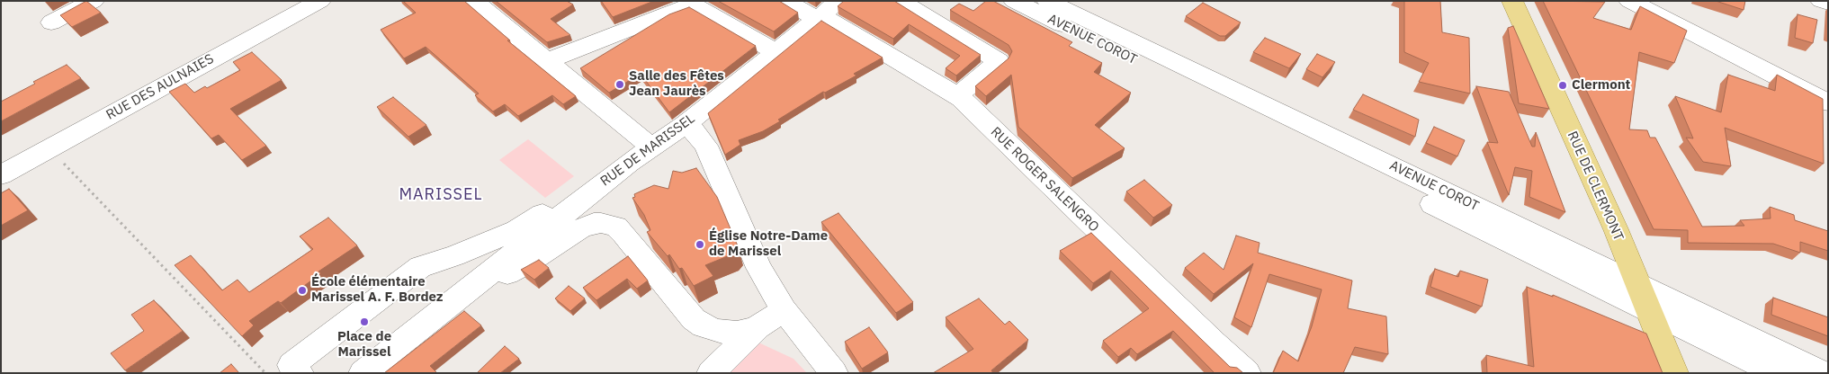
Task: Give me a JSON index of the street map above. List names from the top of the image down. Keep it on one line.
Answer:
{"streets":{"main road":["RUE DE CLERMONT"],"street":["AVENUE COROT","RUE DES AULNAIES","RUE DE MARISSEL","RUE ROGER SALENGRO"]},"crossings":[["AVENUE COROT","RUE DE CLERMONT"],["RUE DE MARISSEL","RUE ROGER SALENGRO"]],"districts":["MARISSEL"],"places":["Salle des Fêtes Jean Jaurès","Clermont","Église Notre-Dame de Marissel","École élémentaire Marissel A. F. Bordez","Place de Marissel"]}
